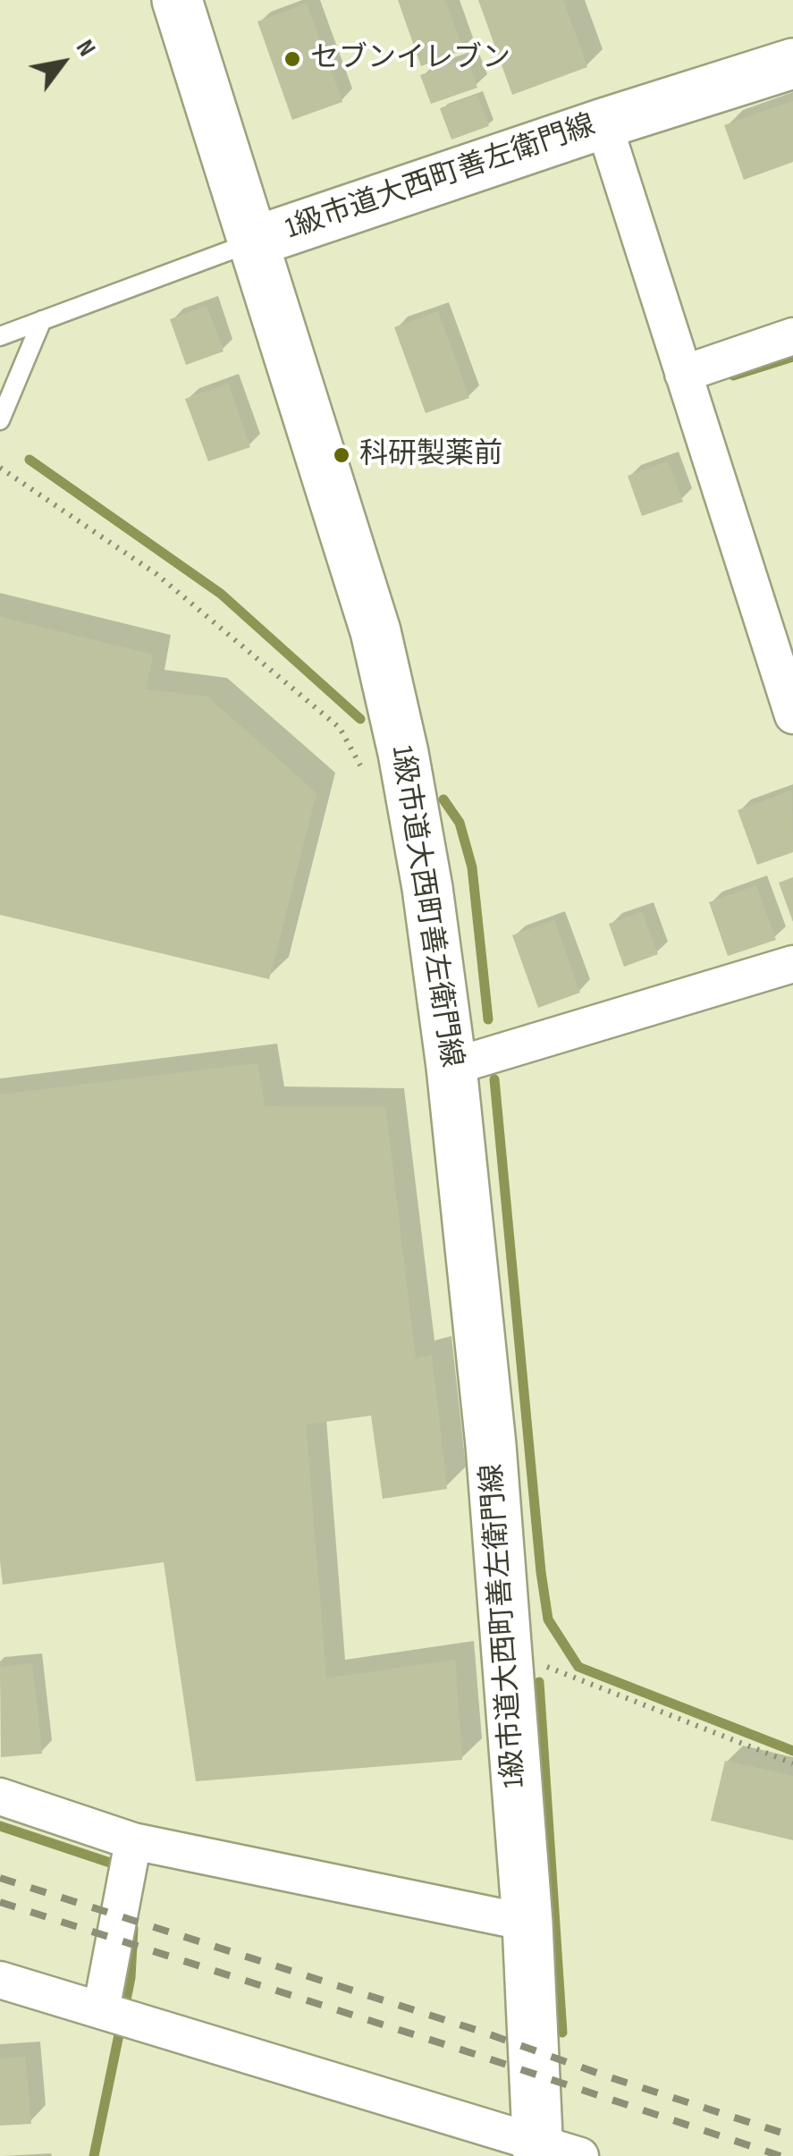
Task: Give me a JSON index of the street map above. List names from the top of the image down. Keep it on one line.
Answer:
{"streets":{"street":["1級市道大西町善左衛門線"]},"places":["セブンイレブン","科研製薬前"],"north":"top right"}
